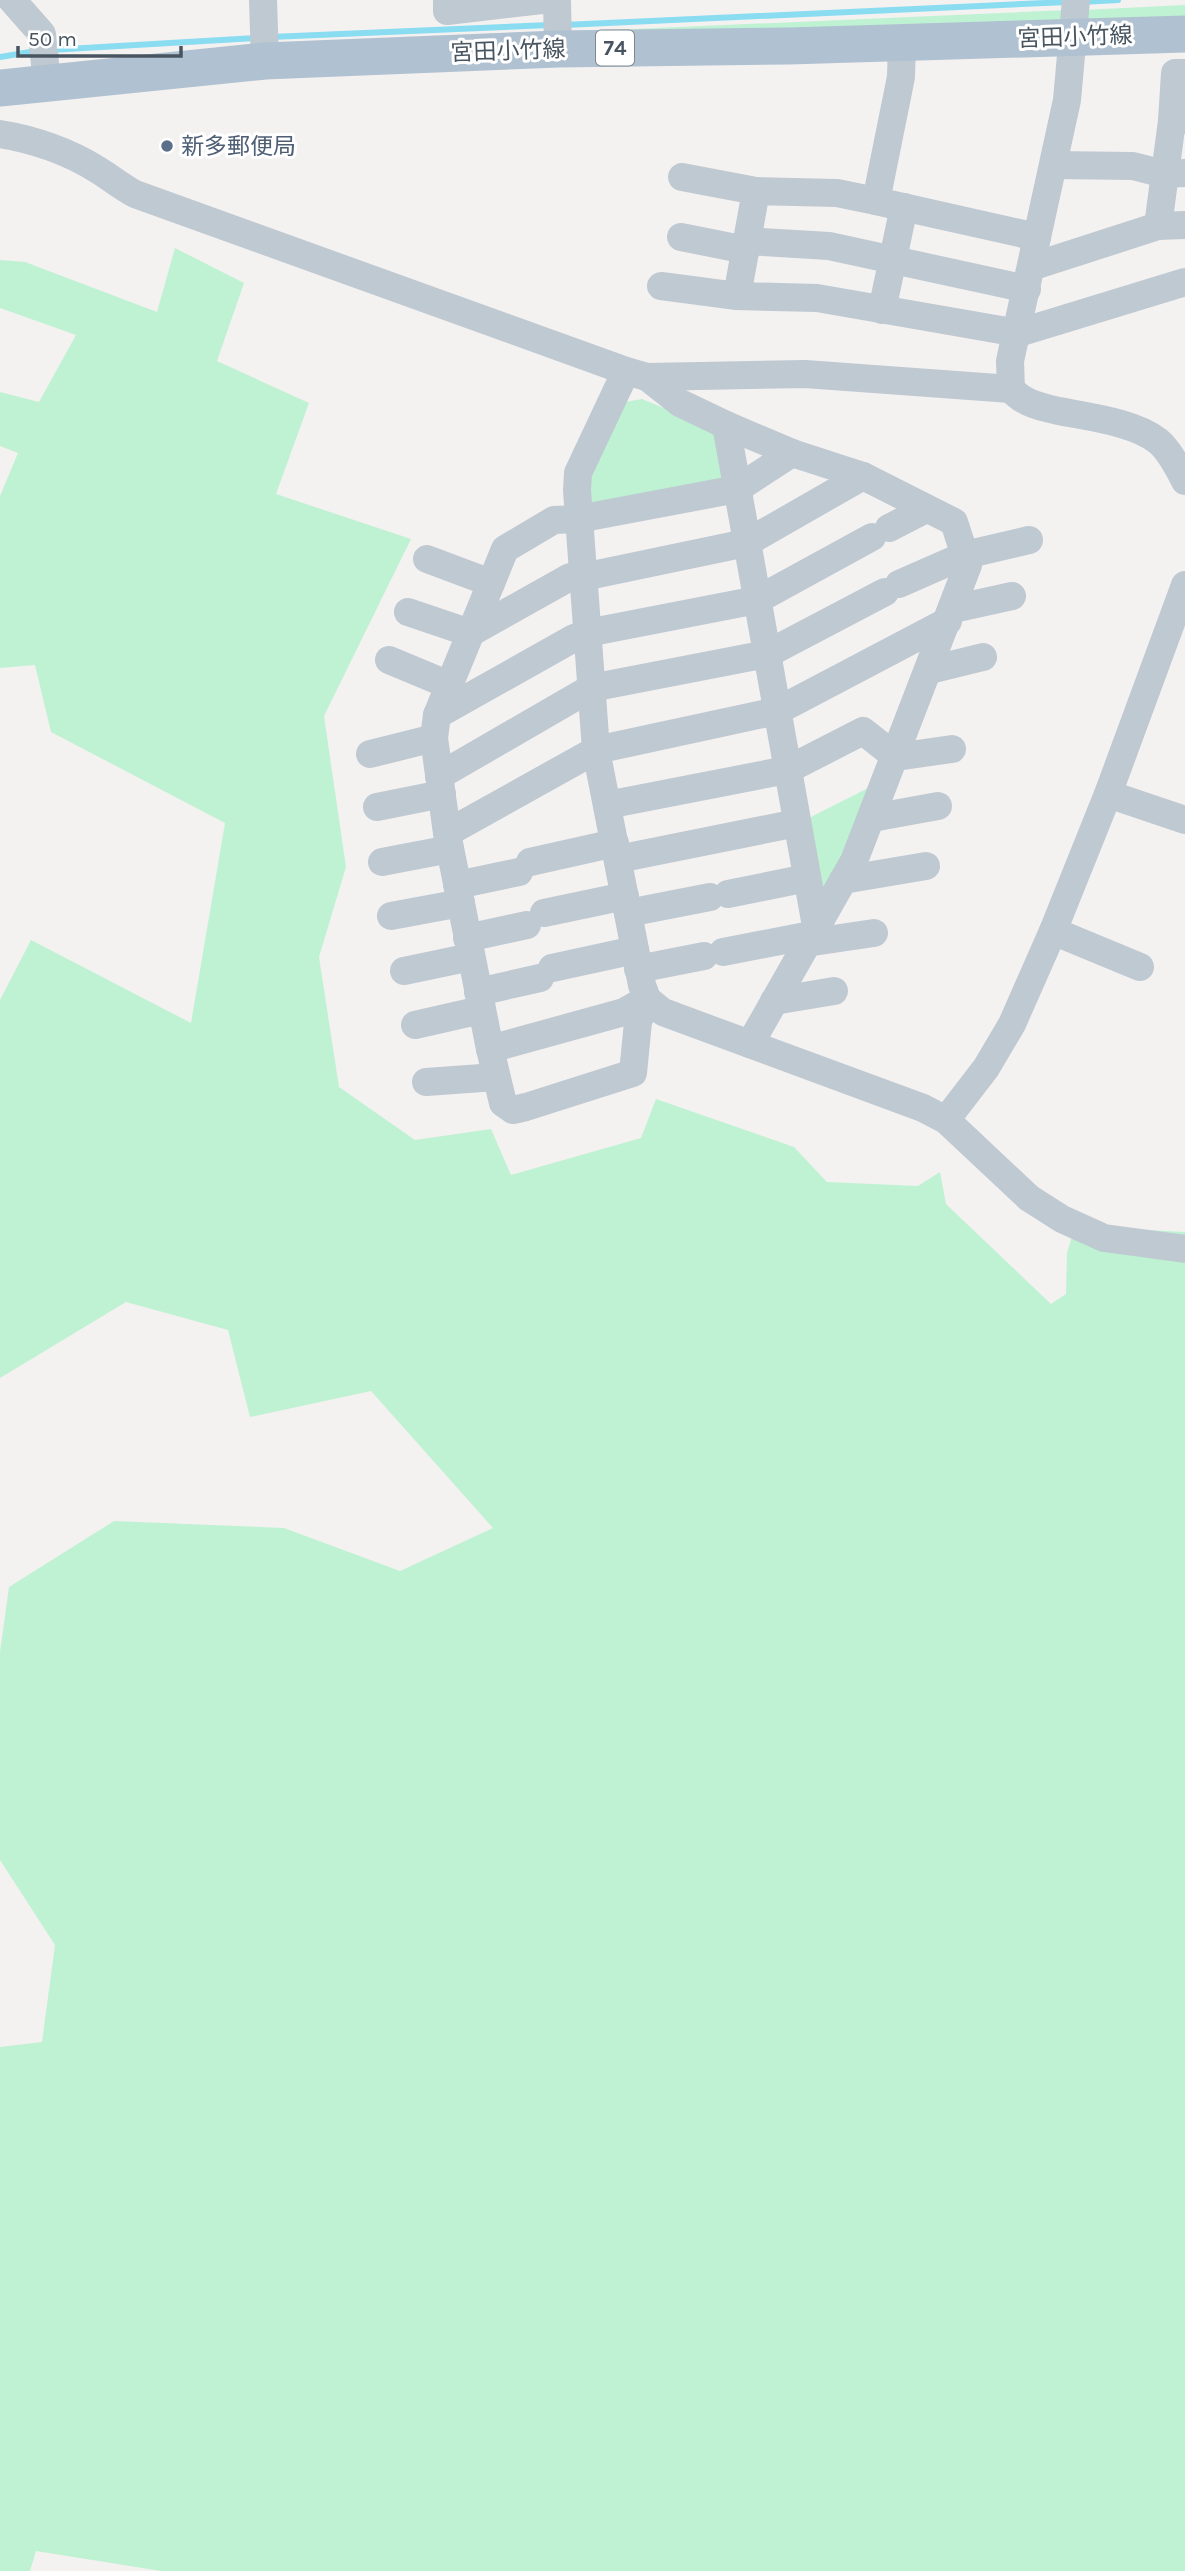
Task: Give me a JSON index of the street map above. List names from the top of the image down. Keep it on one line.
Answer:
{"streets":{"main road":["宮田小竹線","74"]},"places":["新多郵便局"],"scale_bar":"50 m"}
